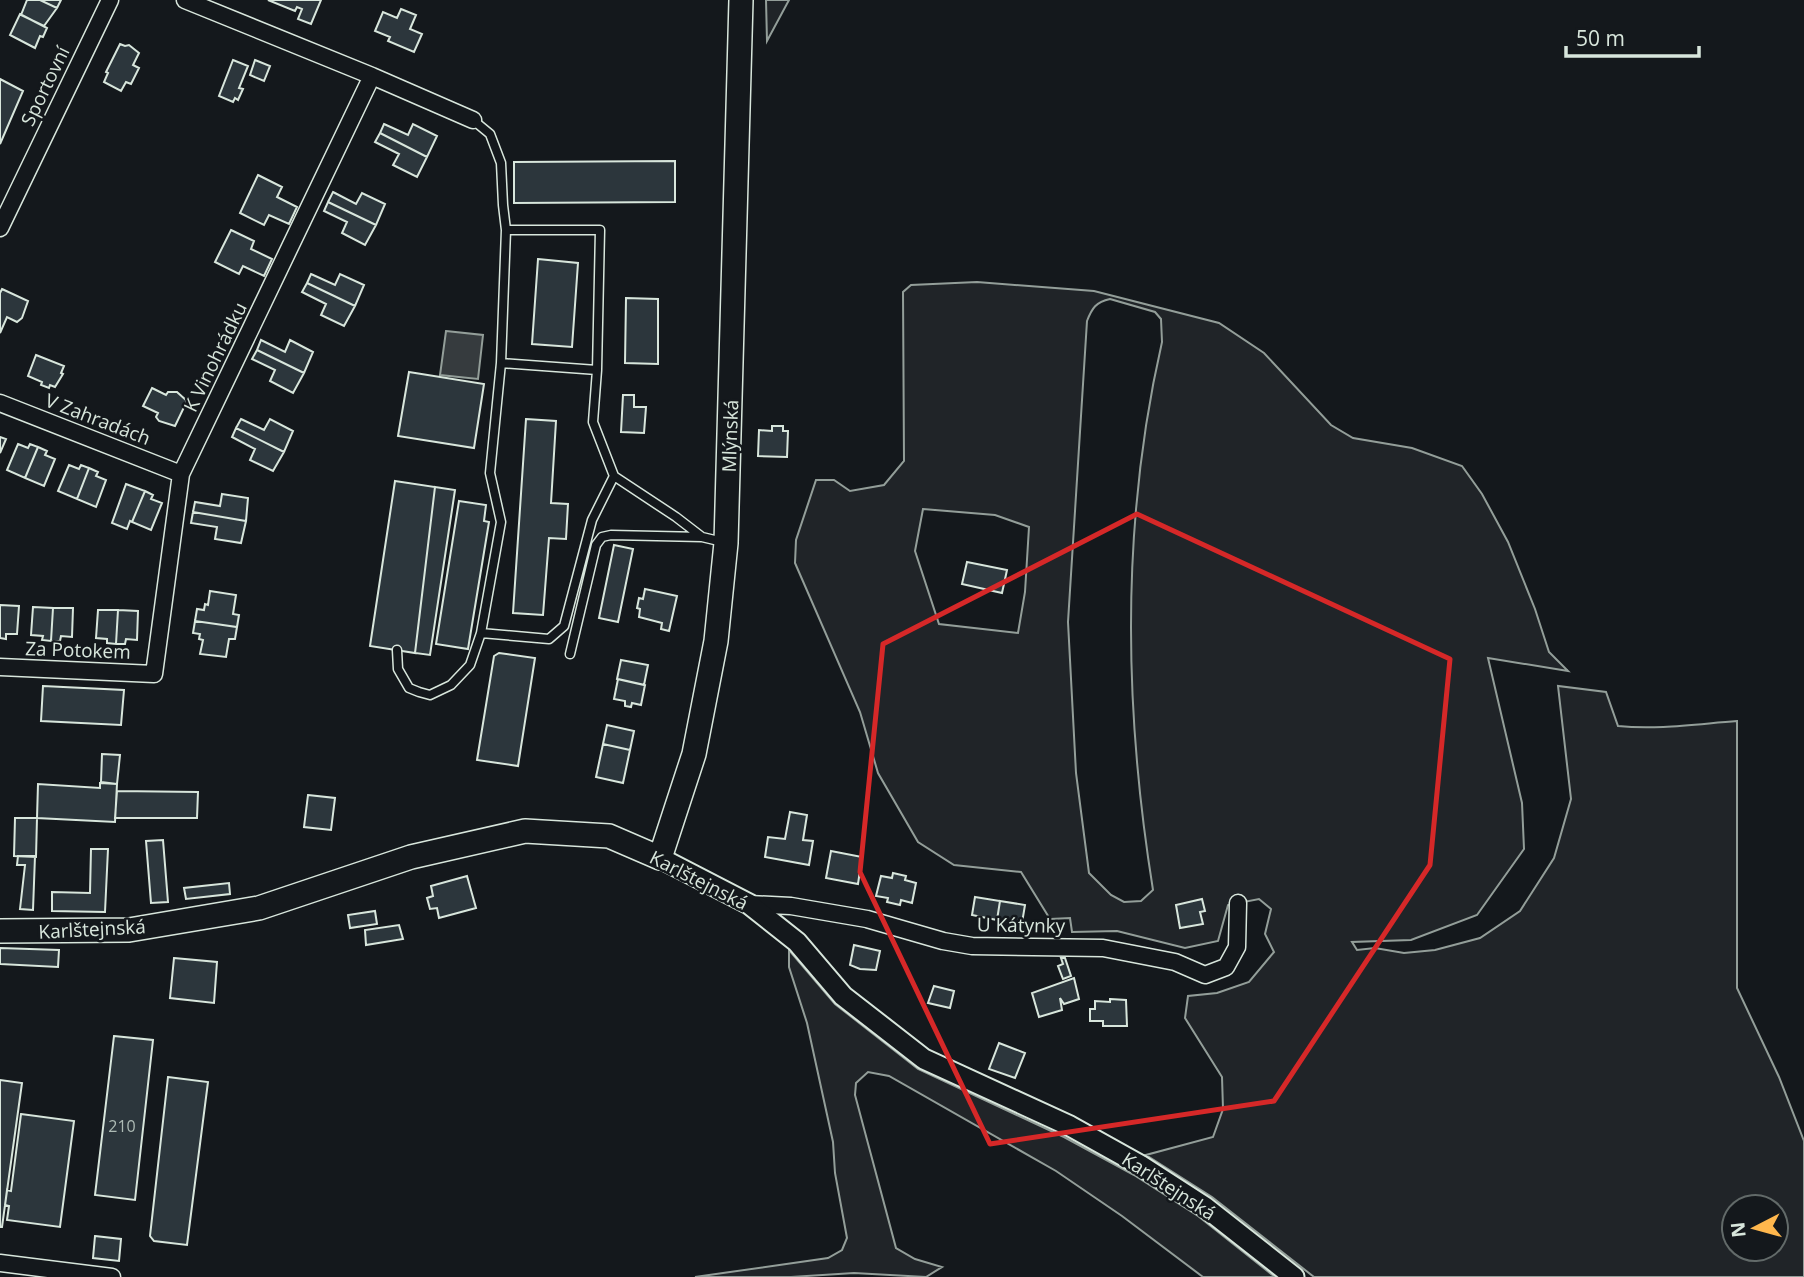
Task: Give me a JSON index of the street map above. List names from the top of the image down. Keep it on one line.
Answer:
{"streets":{"main road":["Mlýnská","Karlštejnská"],"street":["Sportovní","K Vinohrádku","V Zahradách","Za Potokem","U Kátynky"]},"crossings":[["K Vinohrádku","V Zahradách"],["K Vinohrádku","Za Potokem"],["Mlýnská","Karlštejnská"],["Karlštejnská","U Kátynky"]],"house_numbers":["210"],"scale_bar":"50 m","north":"left"}
